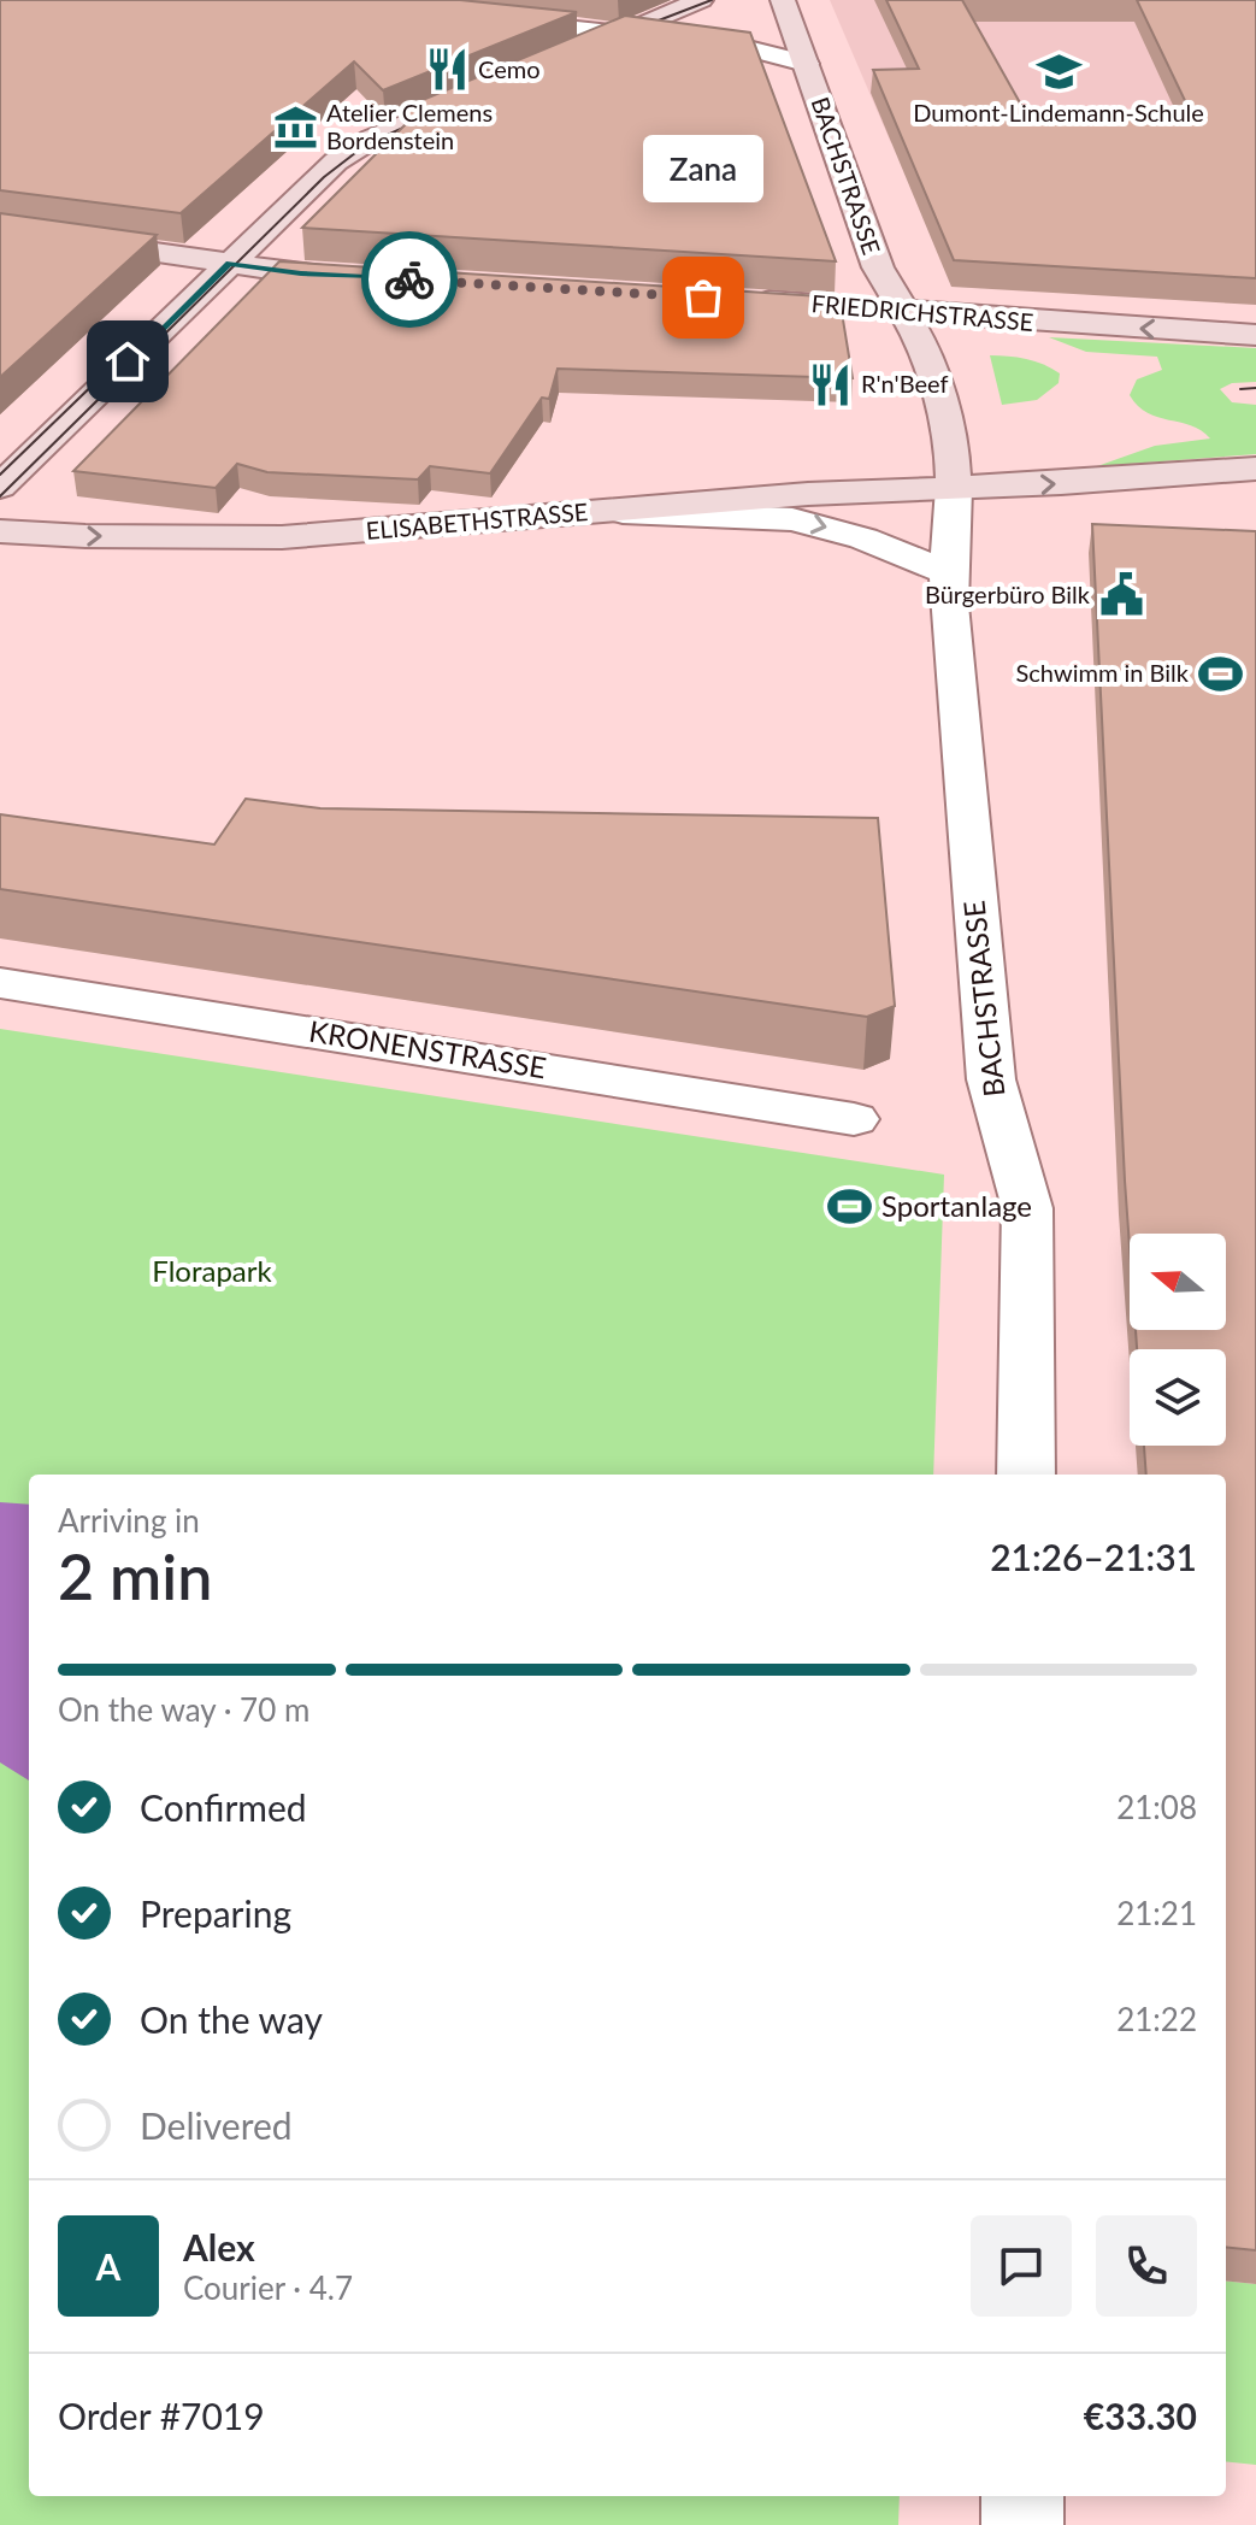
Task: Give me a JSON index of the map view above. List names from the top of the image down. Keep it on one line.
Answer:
{"streets":{"street":["BACHSTRASSE","FRIEDRICHSTRASSE","ELISABETHSTRASSE","KRONENSTRASSE"]},"crossings":[["BACHSTRASSE","FRIEDRICHSTRASSE"],["BACHSTRASSE","ELISABETHSTRASSE"]],"parks":["Florapark"],"places":{"restaurant":["Cemo","R'n'Beef"],"school or university":["Dumont-Lindemann-Schule"],"museum":["Atelier Clemens Bordenstein"],"other":["Zana"],"public building":["Bürgerbüro Bilk"],"sports":["Schwimm in Bilk","Sportanlage"]},"north":"left","page":{"bubble":"Zana","heading":["2 min","Arriving in","21:26–21:31"],"panel":["Alex","Courier · 4.7","Order #7019","€33.30"],"bar":"On the way · 70 m","list":[["Confirmed","21:08"],["Preparing","21:21"],["On the way","21:22"],"Delivered"],"round":"A"}}
